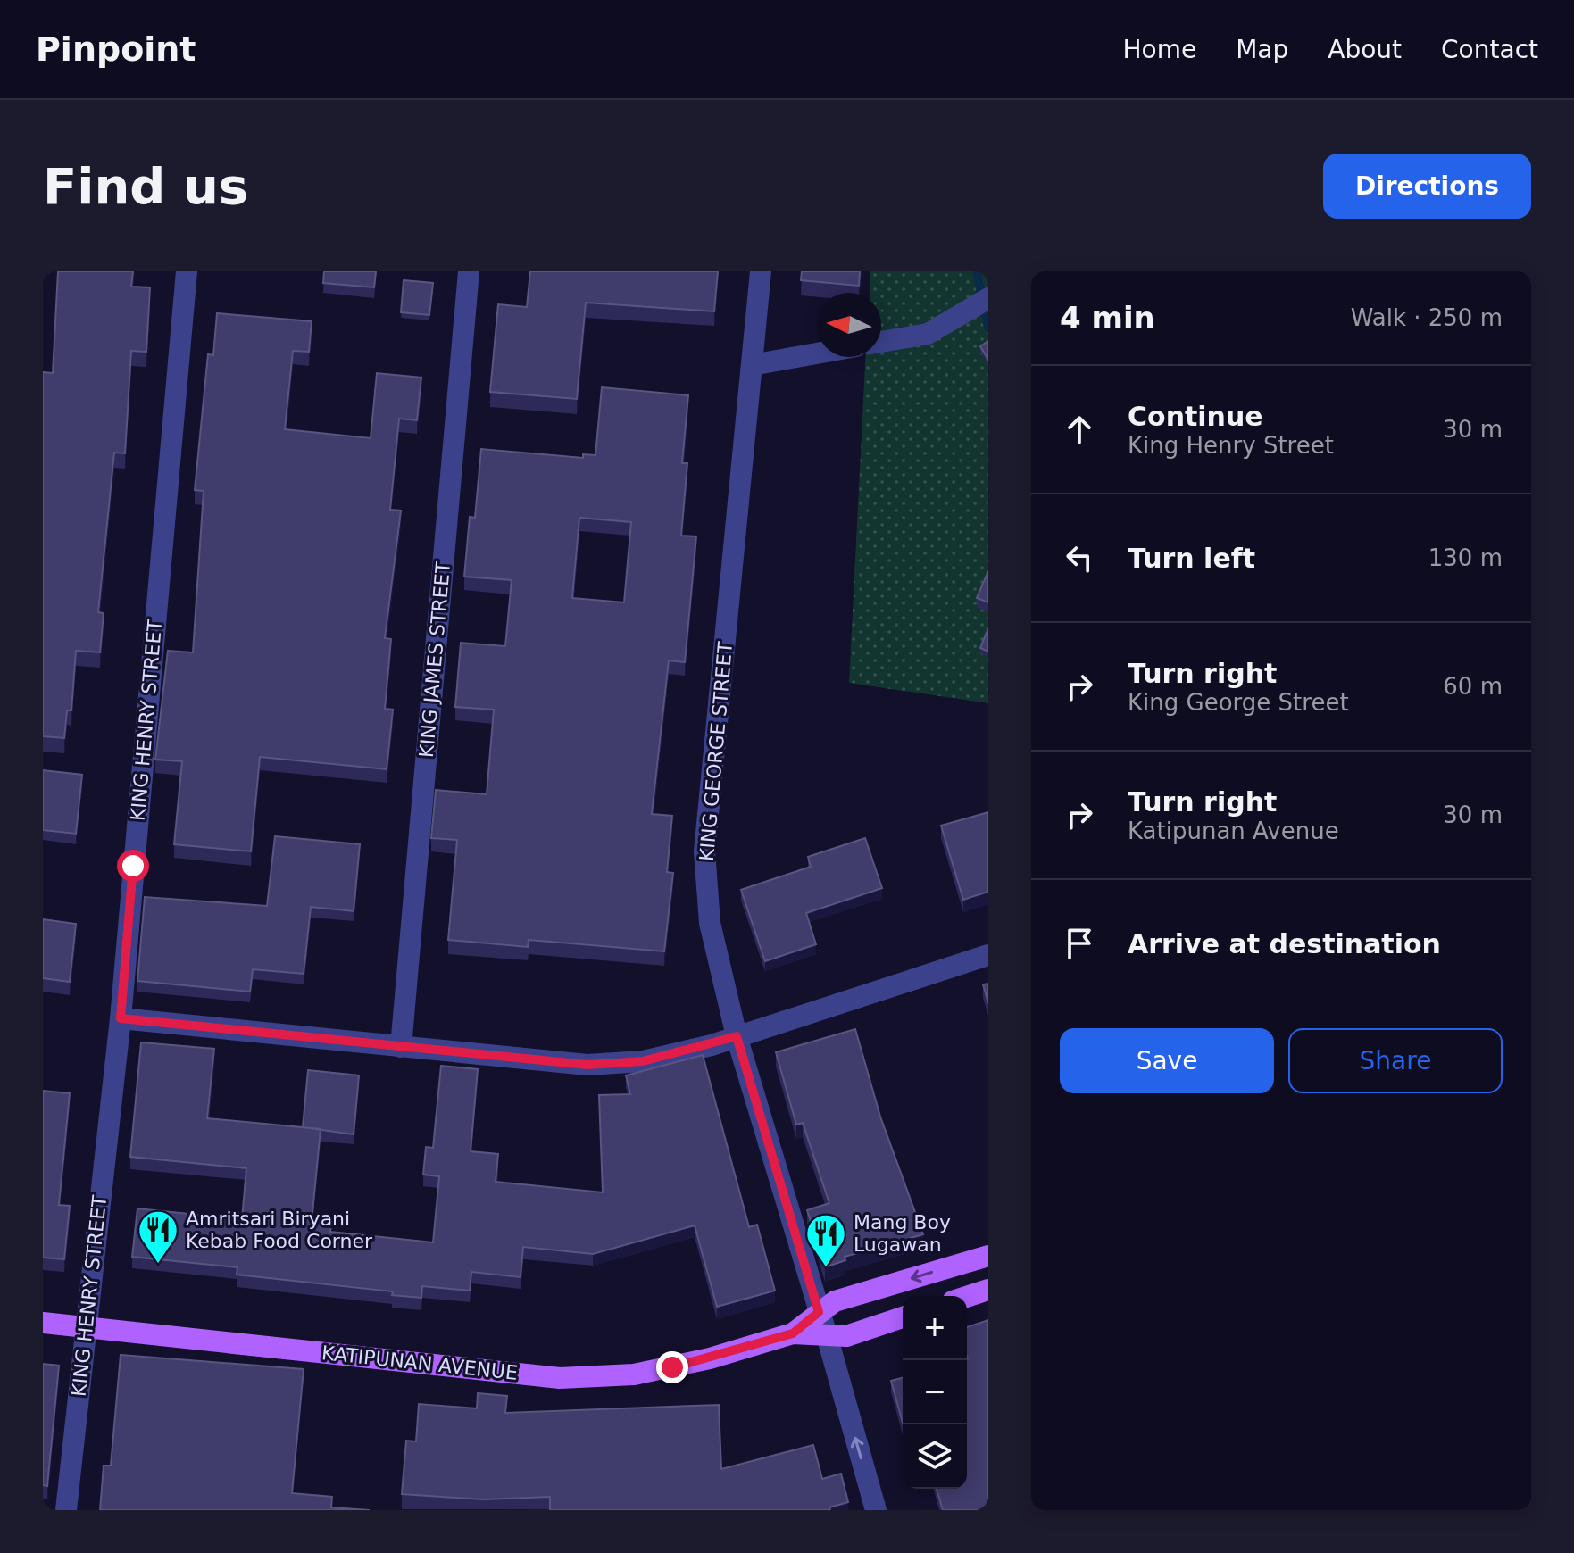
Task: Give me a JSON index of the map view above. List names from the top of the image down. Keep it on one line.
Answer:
{"streets":{"main road":["KATIPUNAN AVENUE"],"street":["KING JAMES STREET","KING HENRY STREET","KING GEORGE STREET"]},"crossings":[["KING HENRY STREET","KATIPUNAN AVENUE"],["KING GEORGE STREET","KATIPUNAN AVENUE"]],"places":{"restaurant":["Amritsari Biryani Kebab Food Corner","Mang Boy Lugawan"]},"north":"left","page":{"header":"Pinpoint","nav":["Home","Map","About","Contact"],"buttons":["Directions",["Save","Share"]],"title":"Find us","heading":["4 min","Walk · 250 m"],"list":[["Continue","King Henry Street","30 m"],["Turn left","130 m"],["Turn right","King George Street","60 m"],["Turn right","Katipunan Avenue","30 m"],"Arrive at destination"],"map_buttons":["+","−"]}}
